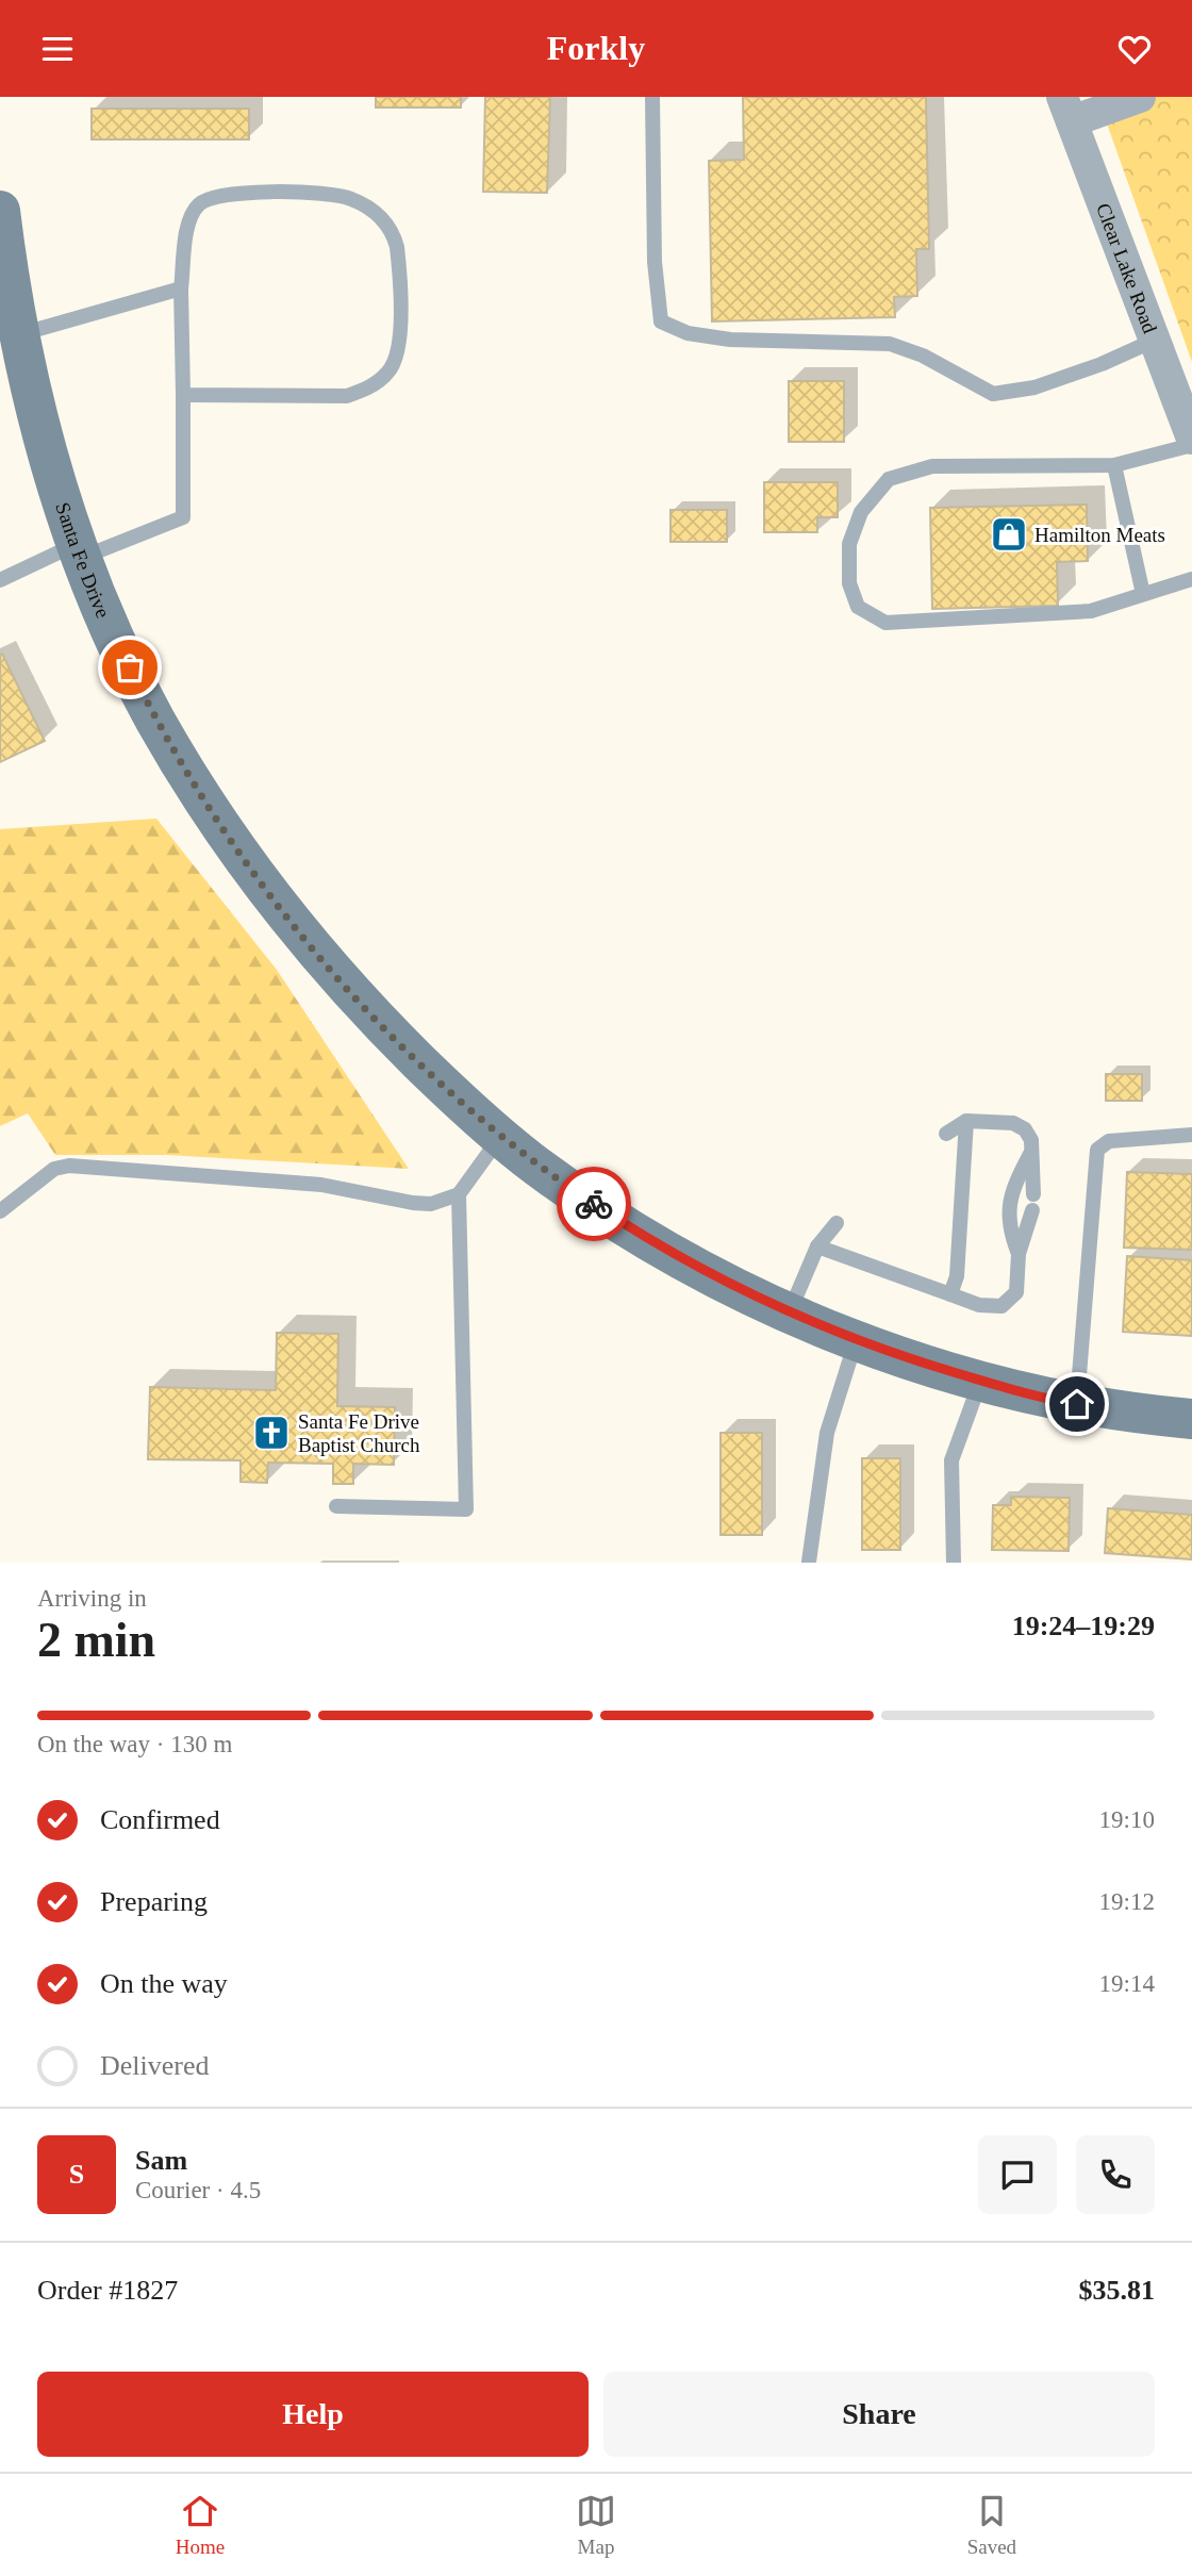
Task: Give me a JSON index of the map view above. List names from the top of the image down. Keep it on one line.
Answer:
{"streets":{"main road":["Santa Fe Drive"],"street":["Clear Lake Road"]},"places":{"shop":["Hamilton Meats"],"church":["Santa Fe Drive Baptist Church"]},"page":{"header":"Forkly","heading":["2 min","Arriving in","19:24–19:29"],"panel":["Sam","Courier · 4.5","Order #1827","$35.81"],"bar":"On the way · 130 m","list":[["Confirmed","19:10"],["Preparing","19:12"],["On the way","19:14"],"Delivered"],"round":"S","buttons":["Help","Share"],"tabs":["Home","Map","Saved"]}}
